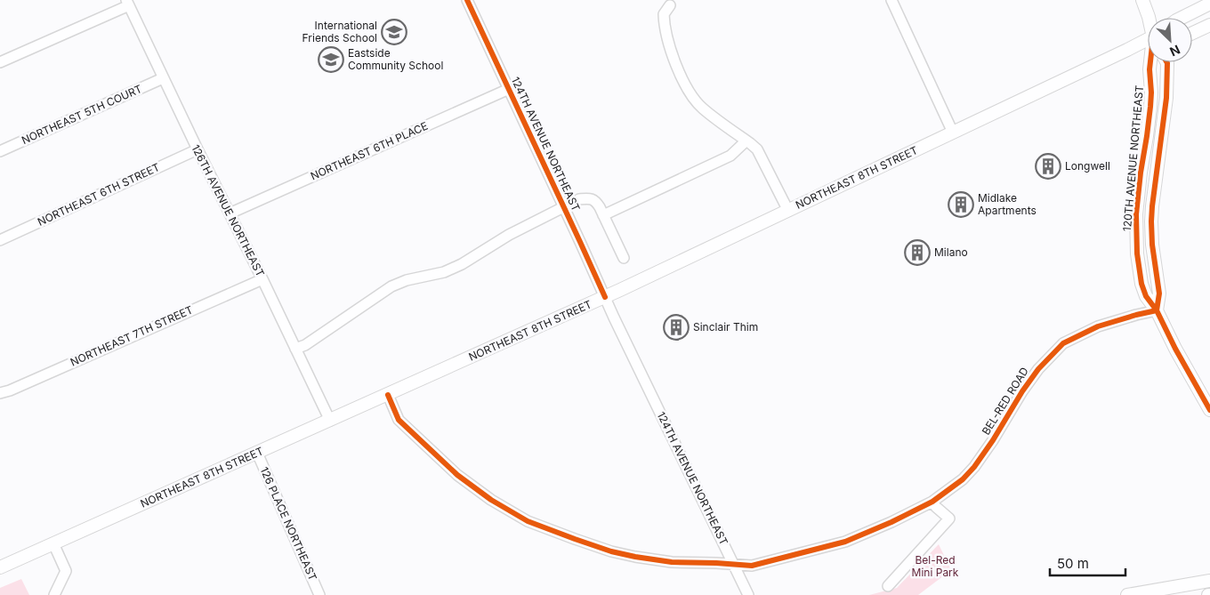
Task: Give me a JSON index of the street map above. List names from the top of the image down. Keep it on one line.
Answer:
{"streets":{"main road":["120TH AVENUE NORTHEAST","NORTHEAST 8TH STREET"],"street":["NORTHEAST 5TH COURT","124TH AVENUE NORTHEAST","NORTHEAST 6TH PLACE","NORTHEAST 6TH STREET","126TH AVENUE NORTHEAST","NORTHEAST 7TH STREET","BEL-RED ROAD","126 PLACE NORTHEAST"]},"crossings":[["NORTHEAST 5TH COURT","126TH AVENUE NORTHEAST"],["124TH AVENUE NORTHEAST","NORTHEAST 6TH PLACE"],["124TH AVENUE NORTHEAST","NORTHEAST 8TH STREET"],["124TH AVENUE NORTHEAST","BEL-RED ROAD"],["NORTHEAST 6TH PLACE","126TH AVENUE NORTHEAST"],["120TH AVENUE NORTHEAST","BEL-RED ROAD"],["NORTHEAST 8TH STREET","126TH AVENUE NORTHEAST"],["NORTHEAST 8TH STREET","BEL-RED ROAD"],["NORTHEAST 8TH STREET","126 PLACE NORTHEAST"],["NORTHEAST 6TH STREET","126TH AVENUE NORTHEAST"],["126TH AVENUE NORTHEAST","NORTHEAST 7TH STREET"]],"parks":["Bel-Red Mini Park"],"places":{"school or university":["International Friends School","Eastside Community School"],"building":["Longwell","Midlake Apartments","Milano","Sinclair Thim"]},"scale_bar":"50 m","north":"bottom right"}
